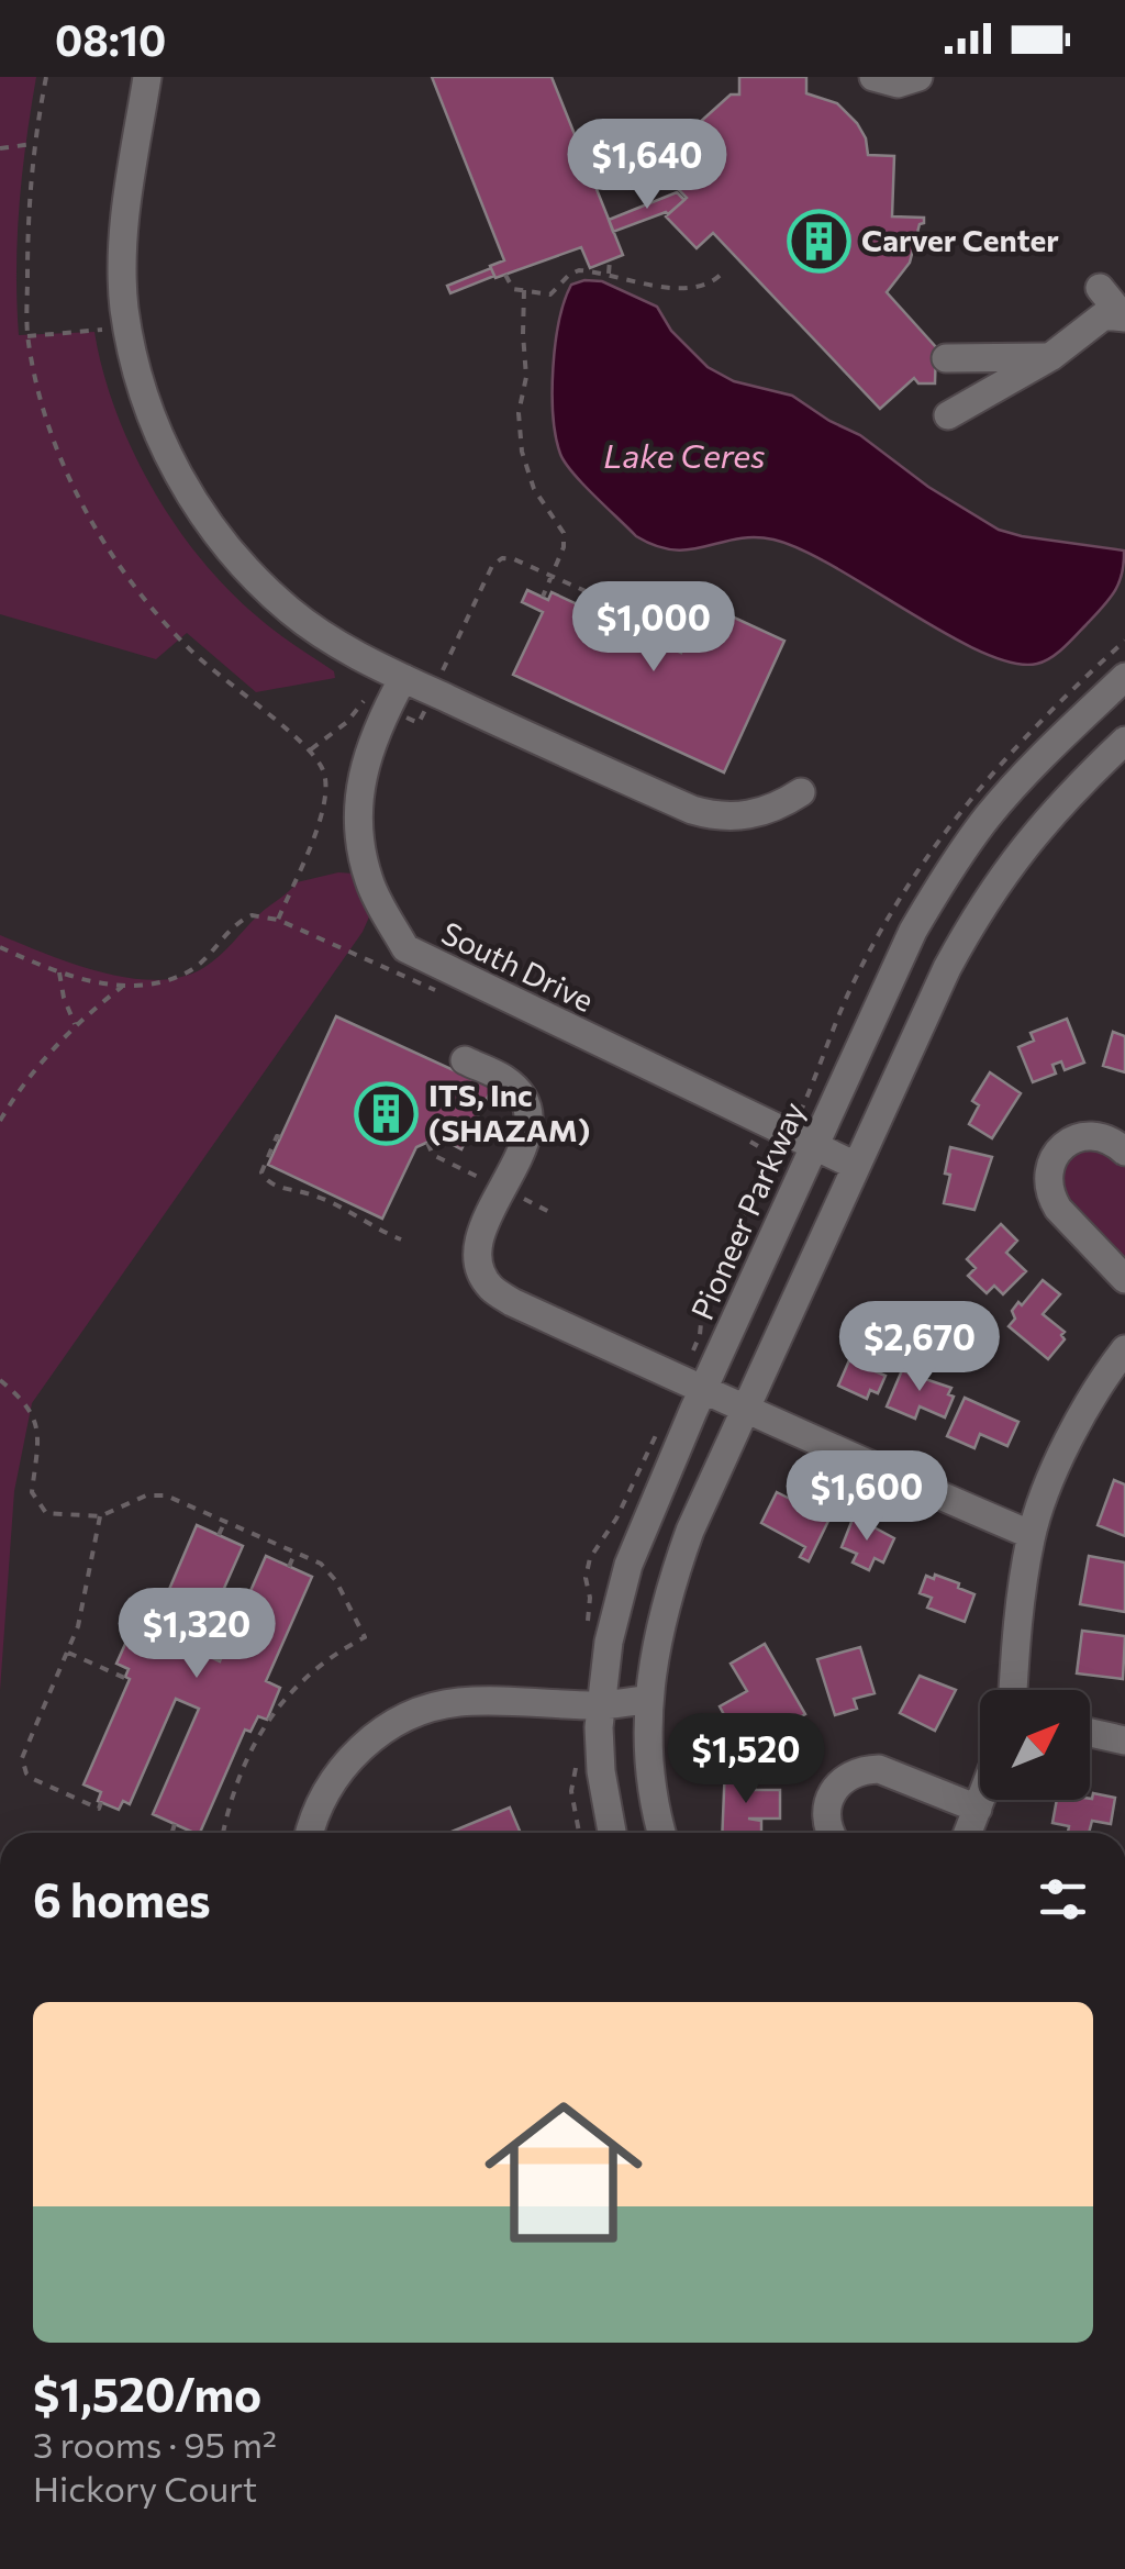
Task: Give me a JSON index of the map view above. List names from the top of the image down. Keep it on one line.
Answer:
{"streets":{"street":["South Drive","Pioneer Parkway"]},"crossings":[["South Drive","Pioneer Parkway"]],"water":["Lake Ceres"],"places":{"building":["Carver Center","ITS, Inc (SHAZAM)"]},"north":"top right","page":{"status":"08:10","price":["$1,640","$1,000","$2,670","$1,600","$1,320","$1,520"],"heading":"6 homes","list":[{"name":"$1,520/mo","note":"3 rooms · 95 m² · Hickory Court"}]}}
